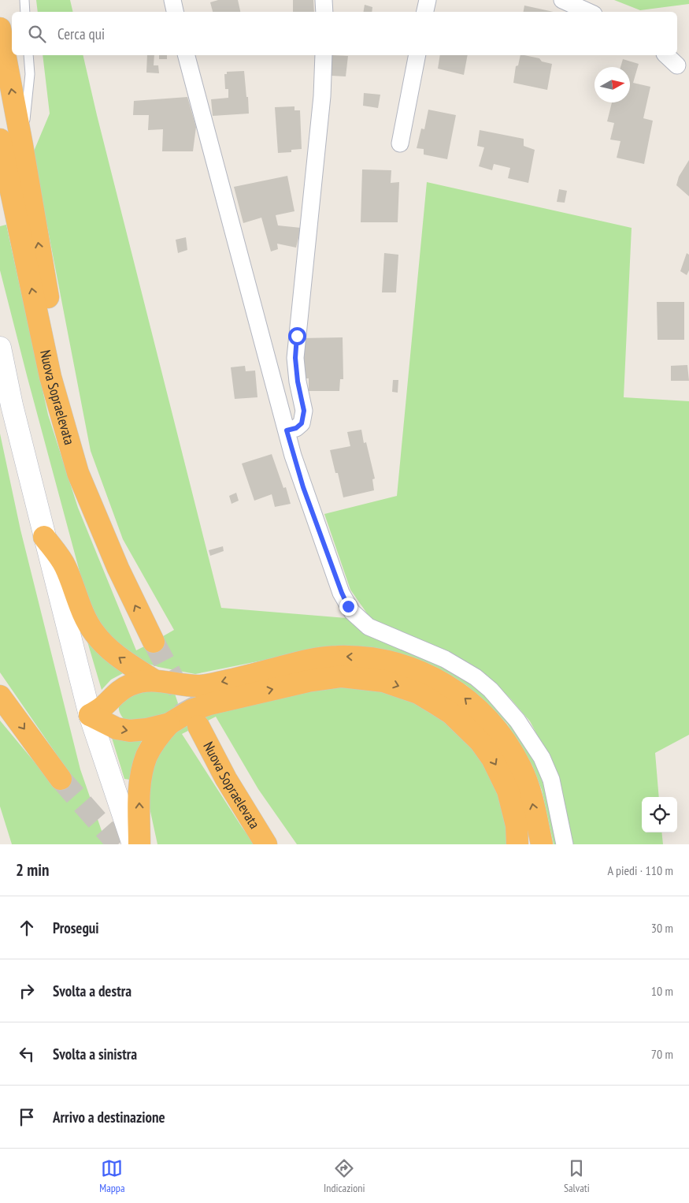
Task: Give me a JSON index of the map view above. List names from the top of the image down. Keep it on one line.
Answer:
{"streets":{"highway":["Nuova Sopraelevata"]},"north":"right","page":{"search":"Cerca qui","heading":["2 min","A piedi · 110 m"],"list":[["Prosegui","30 m"],["Svolta a destra","10 m"],["Svolta a sinistra","70 m"],"Arrivo a destinazione"],"nav":["Mappa","Indicazioni","Salvati"]}}
